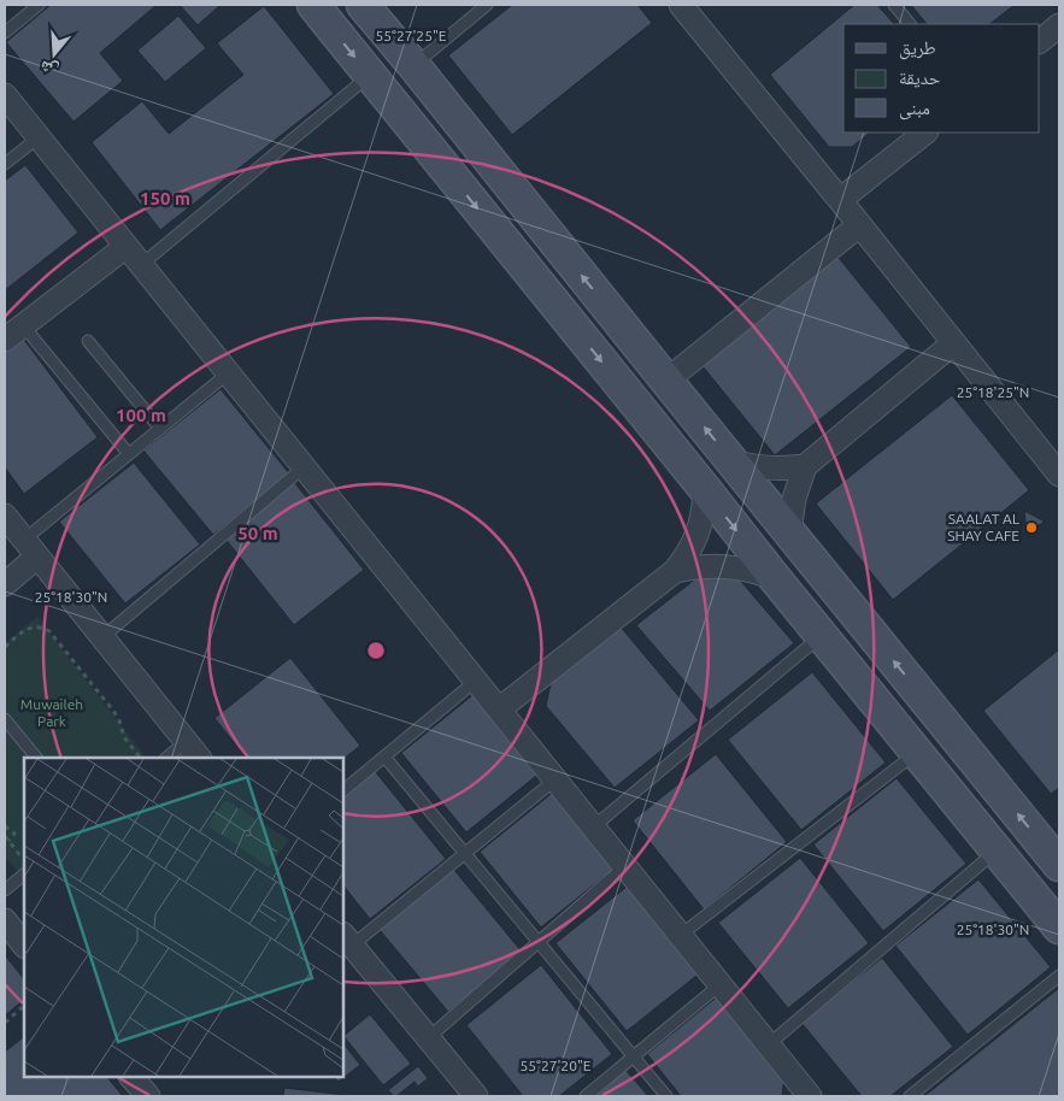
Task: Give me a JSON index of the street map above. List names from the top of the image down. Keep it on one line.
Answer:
{"parks":["Muwaileh Park"],"places":["SAALAT AL SHAY CAFE"],"legend":["طريق","حديقة","مبنى"],"north":"bottom","coordinates":["55°27'25\"E","25°18'25\"N","25°18'30\"N","55°27'20\"E"],"rings":["150 m","100 m","50 m"]}
